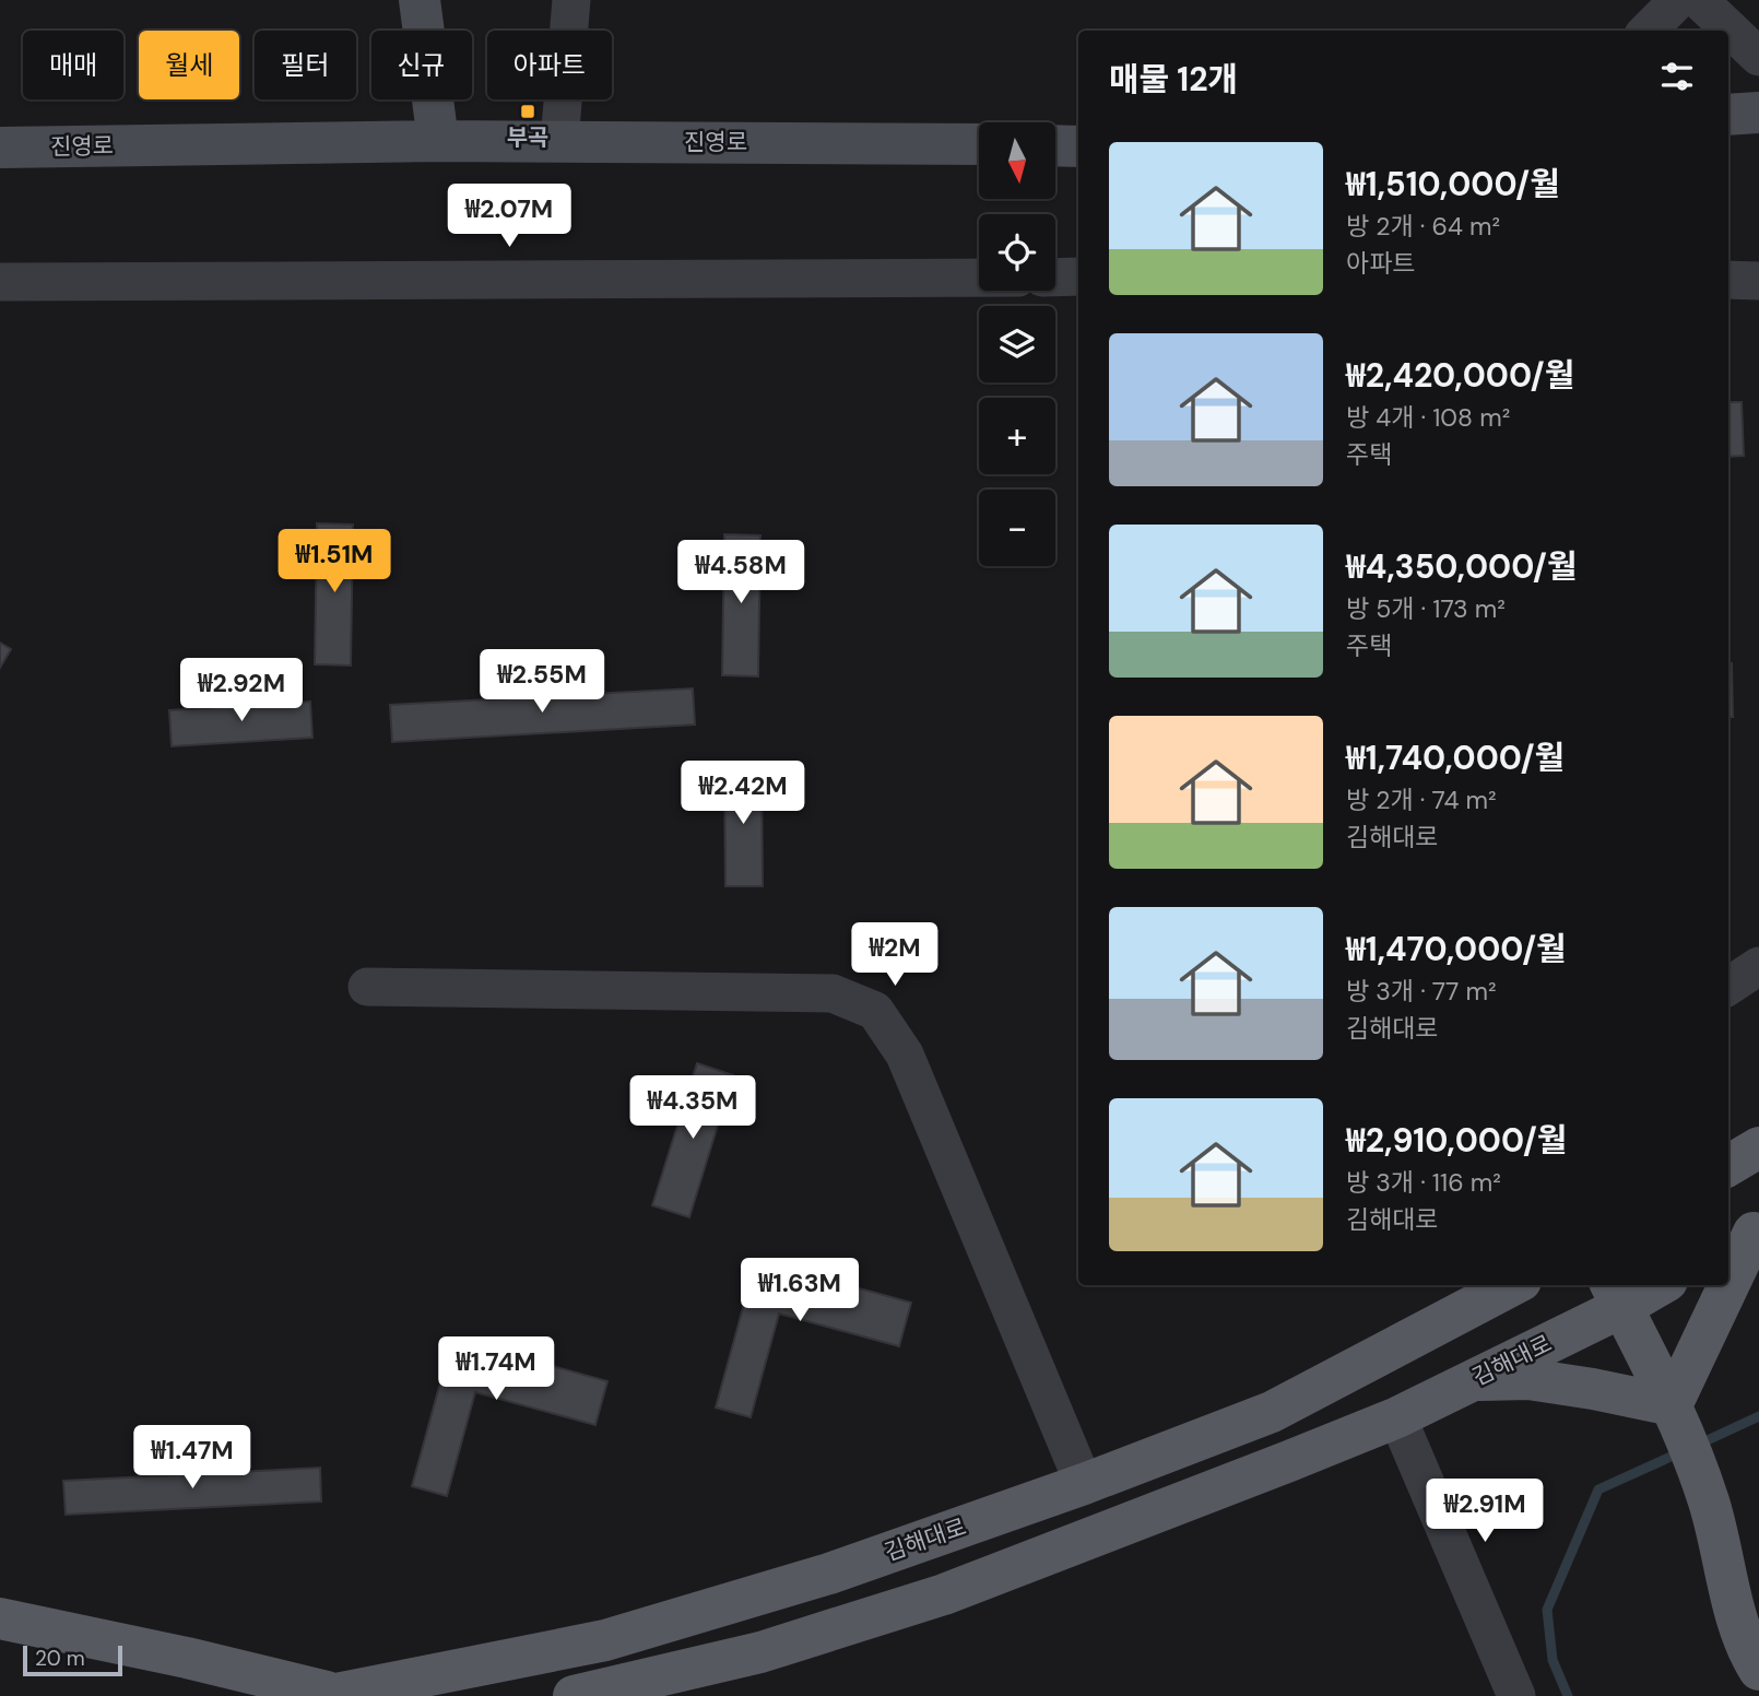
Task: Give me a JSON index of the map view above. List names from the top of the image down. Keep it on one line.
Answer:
{"streets":{"main road":["진영로","김해대로"]},"places":{"transit":["부곡"]},"scale_bar":"20 m","north":"bottom","page":{"chip":["매매","월세","필터","신규","아파트"],"heading":"매물 12개","map_buttons":["+","−"],"list":[{"name":"₩1,510,000/월","note":"방 2개 · 64 m² · 아파트"},{"name":"₩2,420,000/월","note":"방 4개 · 108 m² · 주택"},{"name":"₩4,350,000/월","note":"방 5개 · 173 m² · 주택"},{"name":"₩1,740,000/월","note":"방 2개 · 74 m² · 김해대로"},{"name":"₩1,470,000/월","note":"방 3개 · 77 m² · 김해대로"},{"name":"₩2,910,000/월","note":"방 3개 · 116 m² · 김해대로"}],"price":["₩2.07M","₩1.51M","₩4.58M","₩2.55M","₩2.92M","₩2.42M","₩2M","₩4.35M","₩1.63M","₩1.74M","₩1.47M","₩2.91M"],"scale":"20 m"}}
